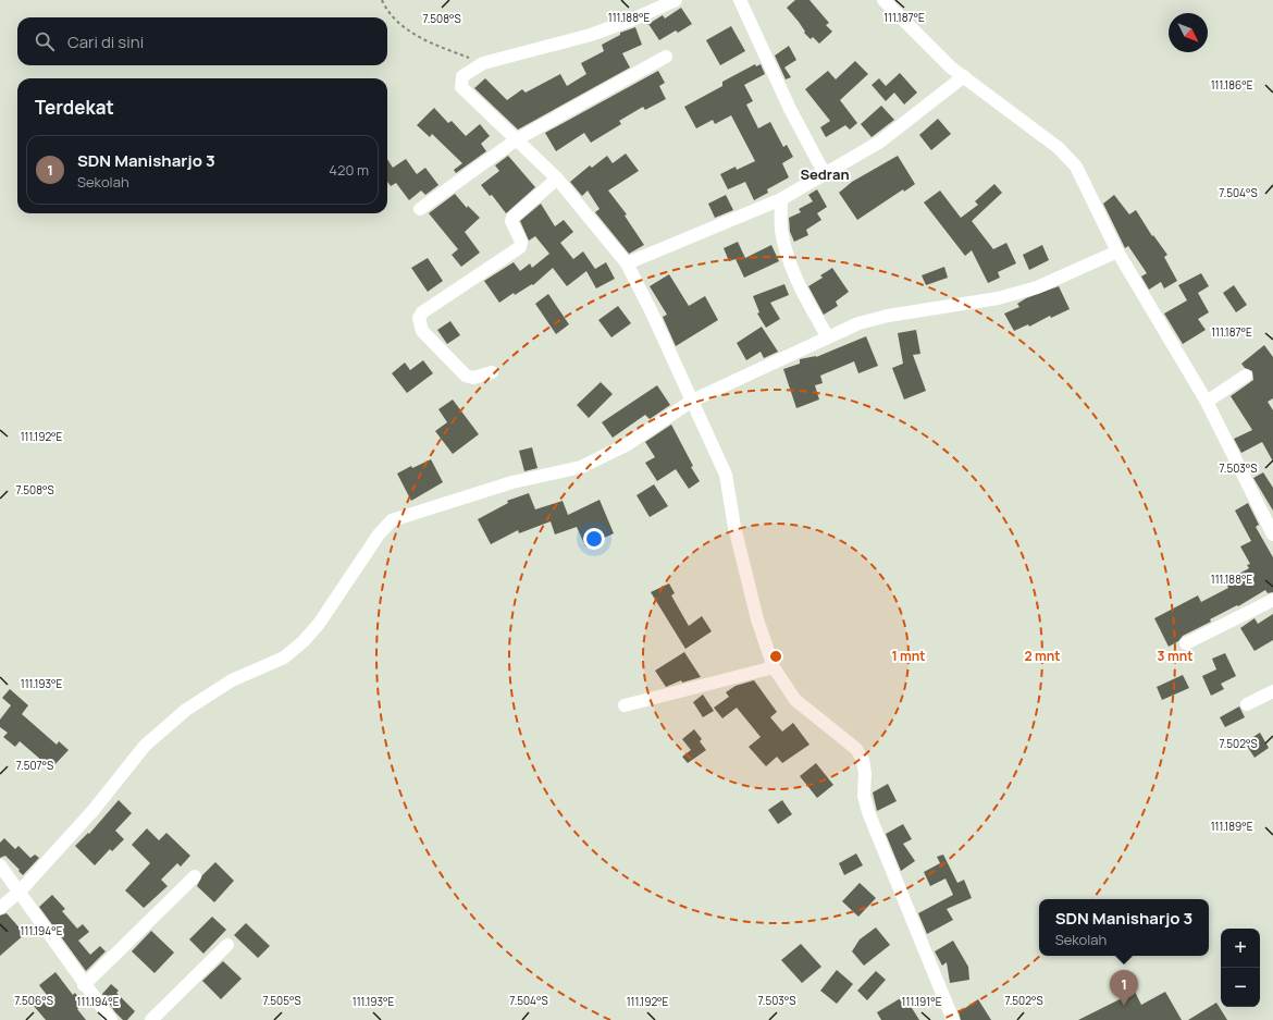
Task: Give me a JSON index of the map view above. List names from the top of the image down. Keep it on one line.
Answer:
{"districts":["Sedran"],"north":"bottom right","page":{"search":"Cari di sini","heading":"Terdekat","list":[{"mark":"1","name":"SDN Manisharjo 3","note":"Sekolah","value":"420 m"}],"popup":["SDN Manisharjo 3","Sekolah"],"map_buttons":["+","−"],"pins":"1"},"coordinates":["111.188°E","111.187°E","7.508°S","111.186°E","7.504°S","111.192°E","7.503°S","111.193°E","7.502°S","7.507°S","111.189°E","111.194°E","7.506°S","7.505°S","111.191°E"],"rings":["1 mnt","2 mnt","3 mnt"]}
